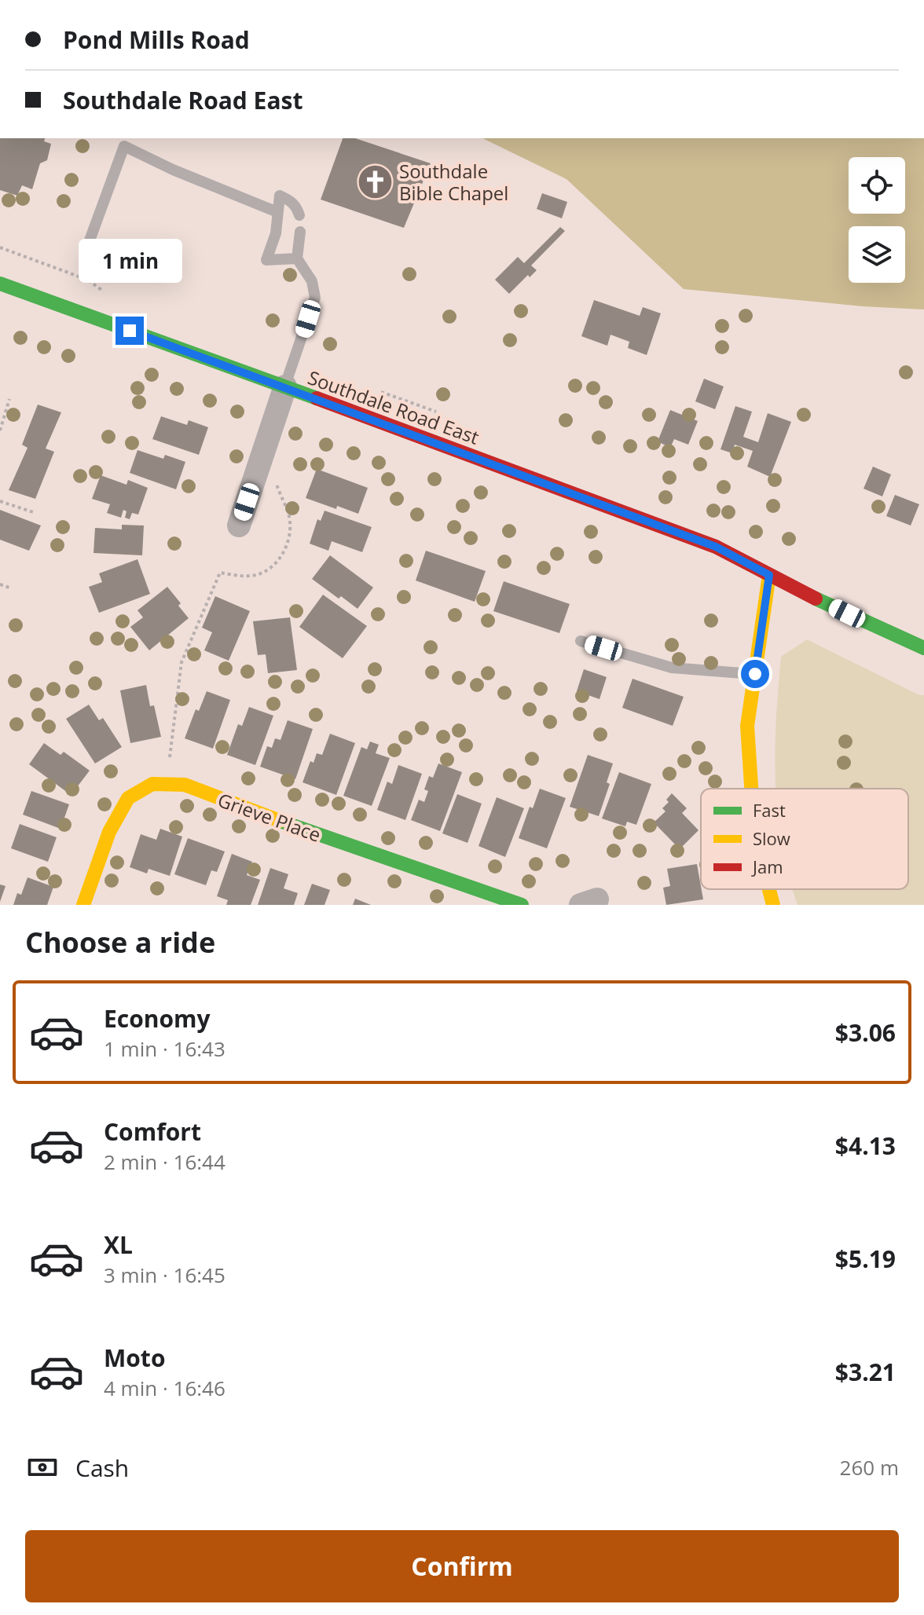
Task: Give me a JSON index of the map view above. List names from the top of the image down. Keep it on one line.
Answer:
{"streets":{"main road":["Southdale Road East","Grieve Place"]},"places":{"church":["Southdale Bible Chapel"]},"legend":["Fast","Slow","Jam"],"page":{"banner":["Pond Mills Road","Southdale Road East"],"bubble":"1 min","heading":"Choose a ride","list":[{"name":"Economy","note":"1 min · 16:43","value":"$3.06"},{"name":"Comfort","note":"2 min · 16:44","value":"$4.13"},{"name":"XL","note":"3 min · 16:45","value":"$5.19"},{"name":"Moto","note":"4 min · 16:46","value":"$3.21"}],"pay":["Cash","260 m"],"buttons":"Confirm"}}
